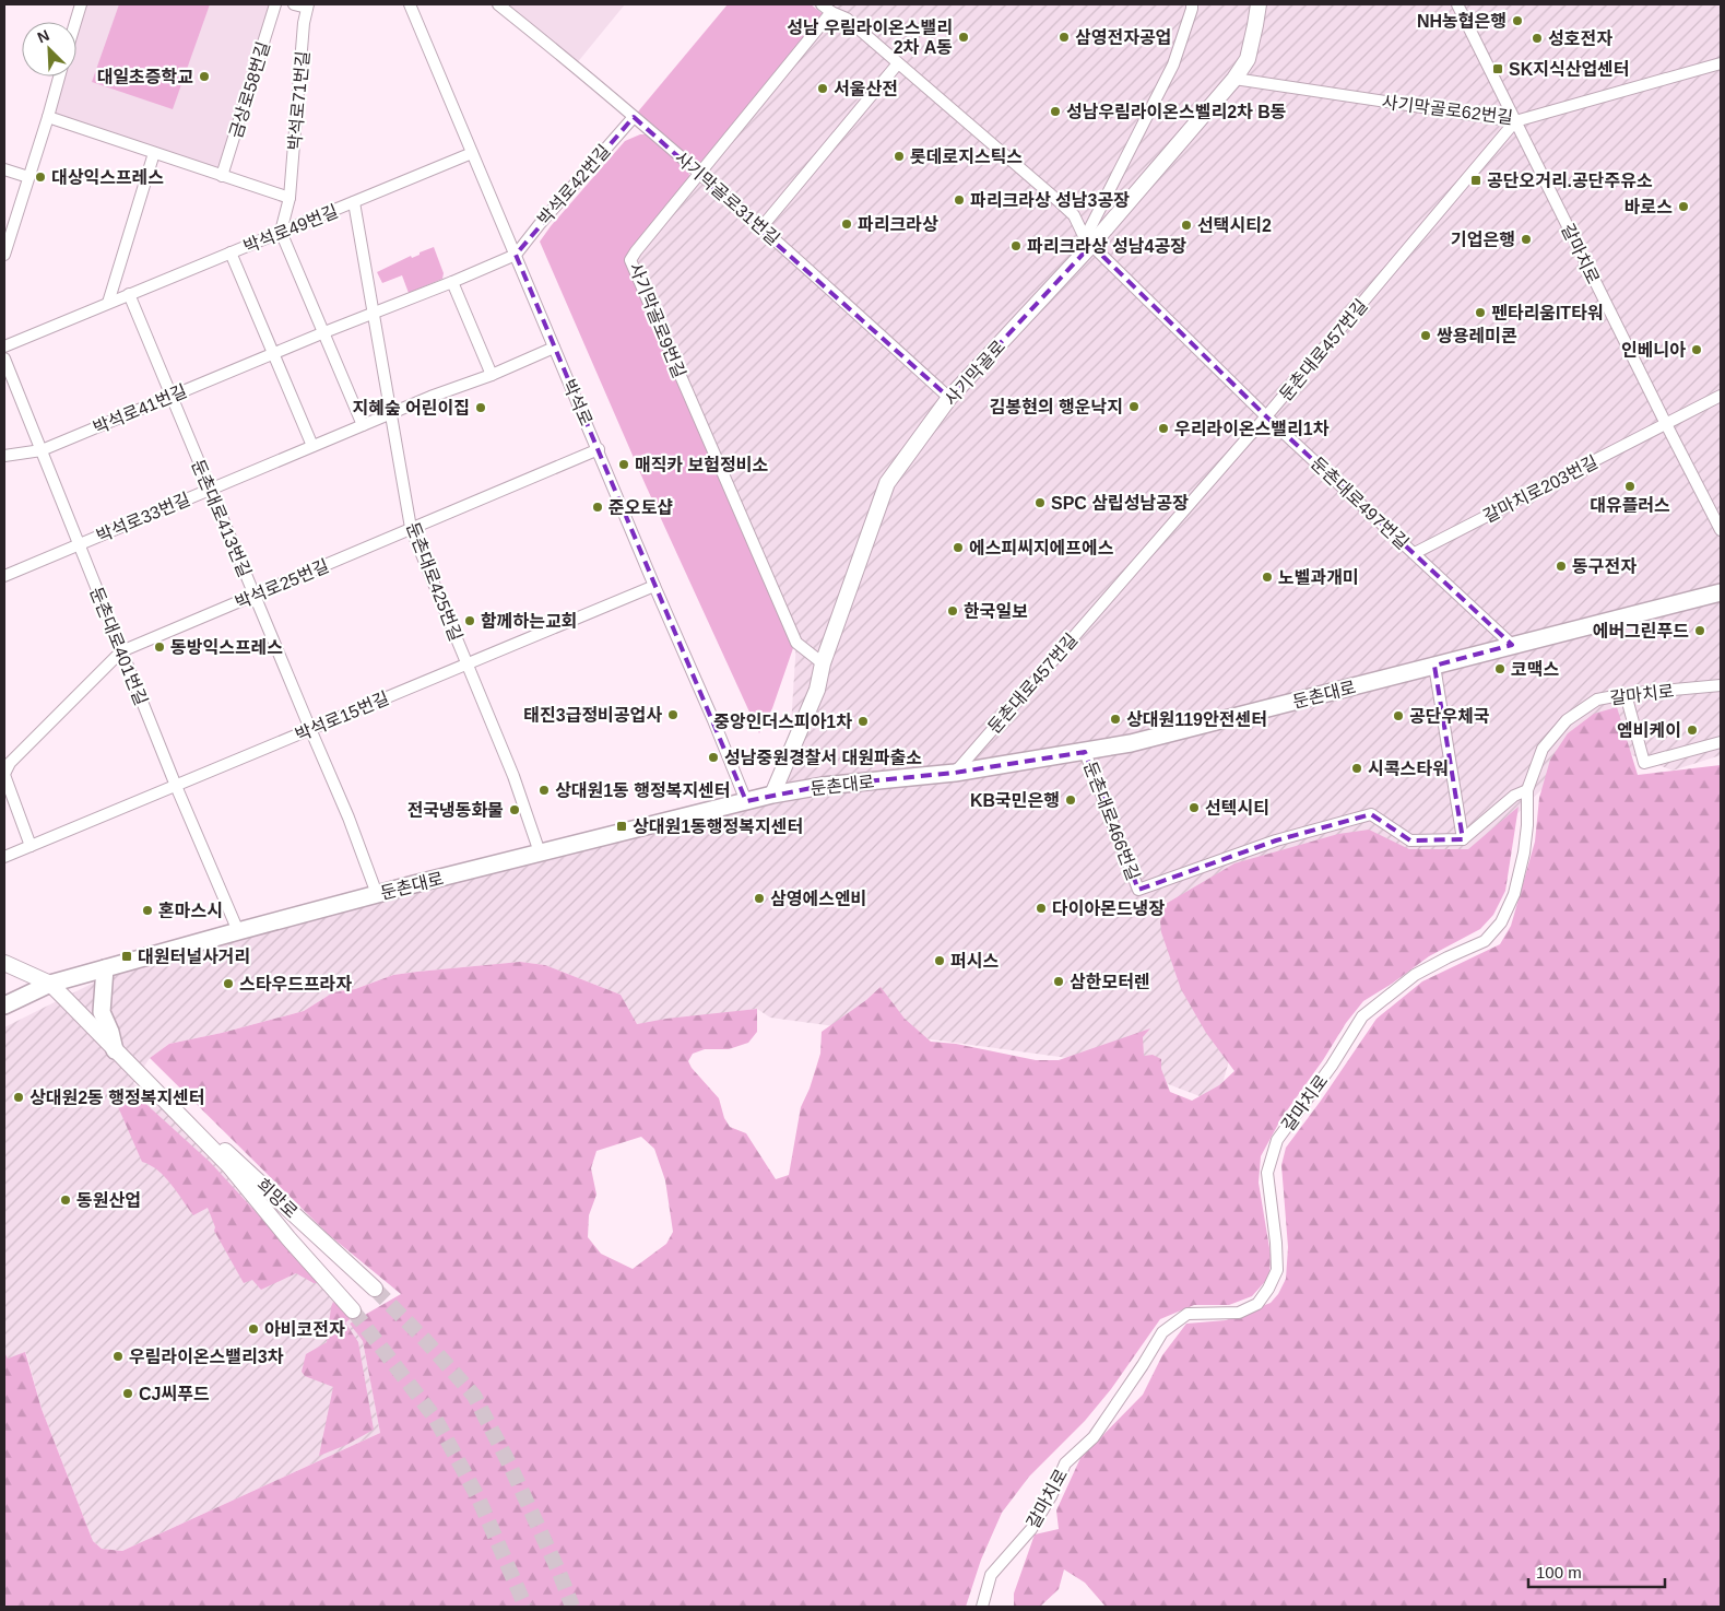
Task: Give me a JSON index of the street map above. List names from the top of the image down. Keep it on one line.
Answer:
{"streets":{"main road":["둔촌대로"],"street":["금상로58번길","박석로71번길","사기막골로62번길","박석로42번길","사기막골로31번길","박석로49번길","갈마치로","사기막골로9번길","둔촌대로457번길","사기막골로","박석로","박석로41번길","갈마치로203번길","둔촌대로497번길","박석로33번길","둔촌대로413번길","둔촌대로425번길","박석로25번길","둔촌대로401번길","박석로15번길","둔촌대로466번길","희망로"]},"crossings":[["박석로71번길","박석로49번길"],["사기막골로62번길","갈마치로"],["사기막골로62번길","둔촌대로457번길"],["사기막골로62번길","사기막골로"],["박석로42번길","사기막골로31번길"],["박석로42번길","박석로"],["박석로42번길","박석로41번길"],["사기막골로31번길","사기막골로9번길"],["사기막골로31번길","사기막골로"],["박석로49번길","박석로"],["박석로49번길","둔촌대로413번길"],["박석로49번길","둔촌대로425번길"],["갈마치로","둔촌대로457번길"],["갈마치로","갈마치로203번길"],["사기막골로9번길","사기막골로"],["사기막골로9번길","둔촌대로497번길"],["둔촌대로457번길","둔촌대로497번길"],["둔촌대로457번길","둔촌대로"],["사기막골로","둔촌대로497번길"],["사기막골로","둔촌대로"],["박석로","박석로41번길"],["박석로","박석로33번길"],["박석로","박석로25번길"],["박석로","둔촌대로"],["박석로","박석로15번길"],["박석로41번길","둔촌대로413번길"],["박석로41번길","둔촌대로425번길"],["박석로41번길","둔촌대로401번길"],["갈마치로203번길","둔촌대로497번길"],["둔촌대로497번길","둔촌대로"],["박석로33번길","둔촌대로413번길"],["박석로33번길","둔촌대로425번길"],["박석로33번길","둔촌대로401번길"],["둔촌대로413번길","박석로25번길"],["둔촌대로413번길","둔촌대로"],["둔촌대로413번길","박석로15번길"],["둔촌대로425번길","박석로25번길"],["둔촌대로425번길","둔촌대로"],["둔촌대로425번길","박석로15번길"],["박석로25번길","둔촌대로401번길"],["둔촌대로401번길","둔촌대로"],["둔촌대로401번길","박석로15번길"],["둔촌대로","둔촌대로466번길"],["둔촌대로","희망로"]],"places":{"other":["NH농협은행","성남 우림라이온스밸리 2차 A동","삼영전자공업","성호전자","대일초증학교","서울산전","성남우림라이온스벨리2차 B동","롯데로지스틱스","대상익스프레스","파리크라상 성남3공장","바로스","파리크라상","선택시티2","기업은행","파리크라상 성남4공장","펜타리움IT타워","쌍용레미콘","인베니아","김봉현의 행운낙지","지혜숲 어린이집","우리라이온스밸리1차","매직카 보험정비소","대유플러스","SPC 삼립성남공장","준오토샵","에스피씨지에프에스","동구전자","노벨과개미","한국일보","함께하는교회","에버그린푸드","동방익스프레스","코맥스","태진3급정비공업사","공단우체국","상대원119안전센터","중앙인더스피아1차","엠비케이","성남중원경찰서 대원파출소","시콕스타워","상대원1동 행정복지센터","KB국민은행","선텍시티","전국냉동화물","삼영에스엔비","다이아몬드냉장","혼마스시","퍼시스","삼한모터렌","스타우드프라자","상대원2동 행정복지센터","동원산업","아비코전자","우림라이온스밸리3차","CJ씨푸드"],"transit":["SK지식산업센터","공단오거리.공단주유소","상대원1동행정복지센터","대원터널사거리"]},"scale_bar":"100 m","north":"top left"}
